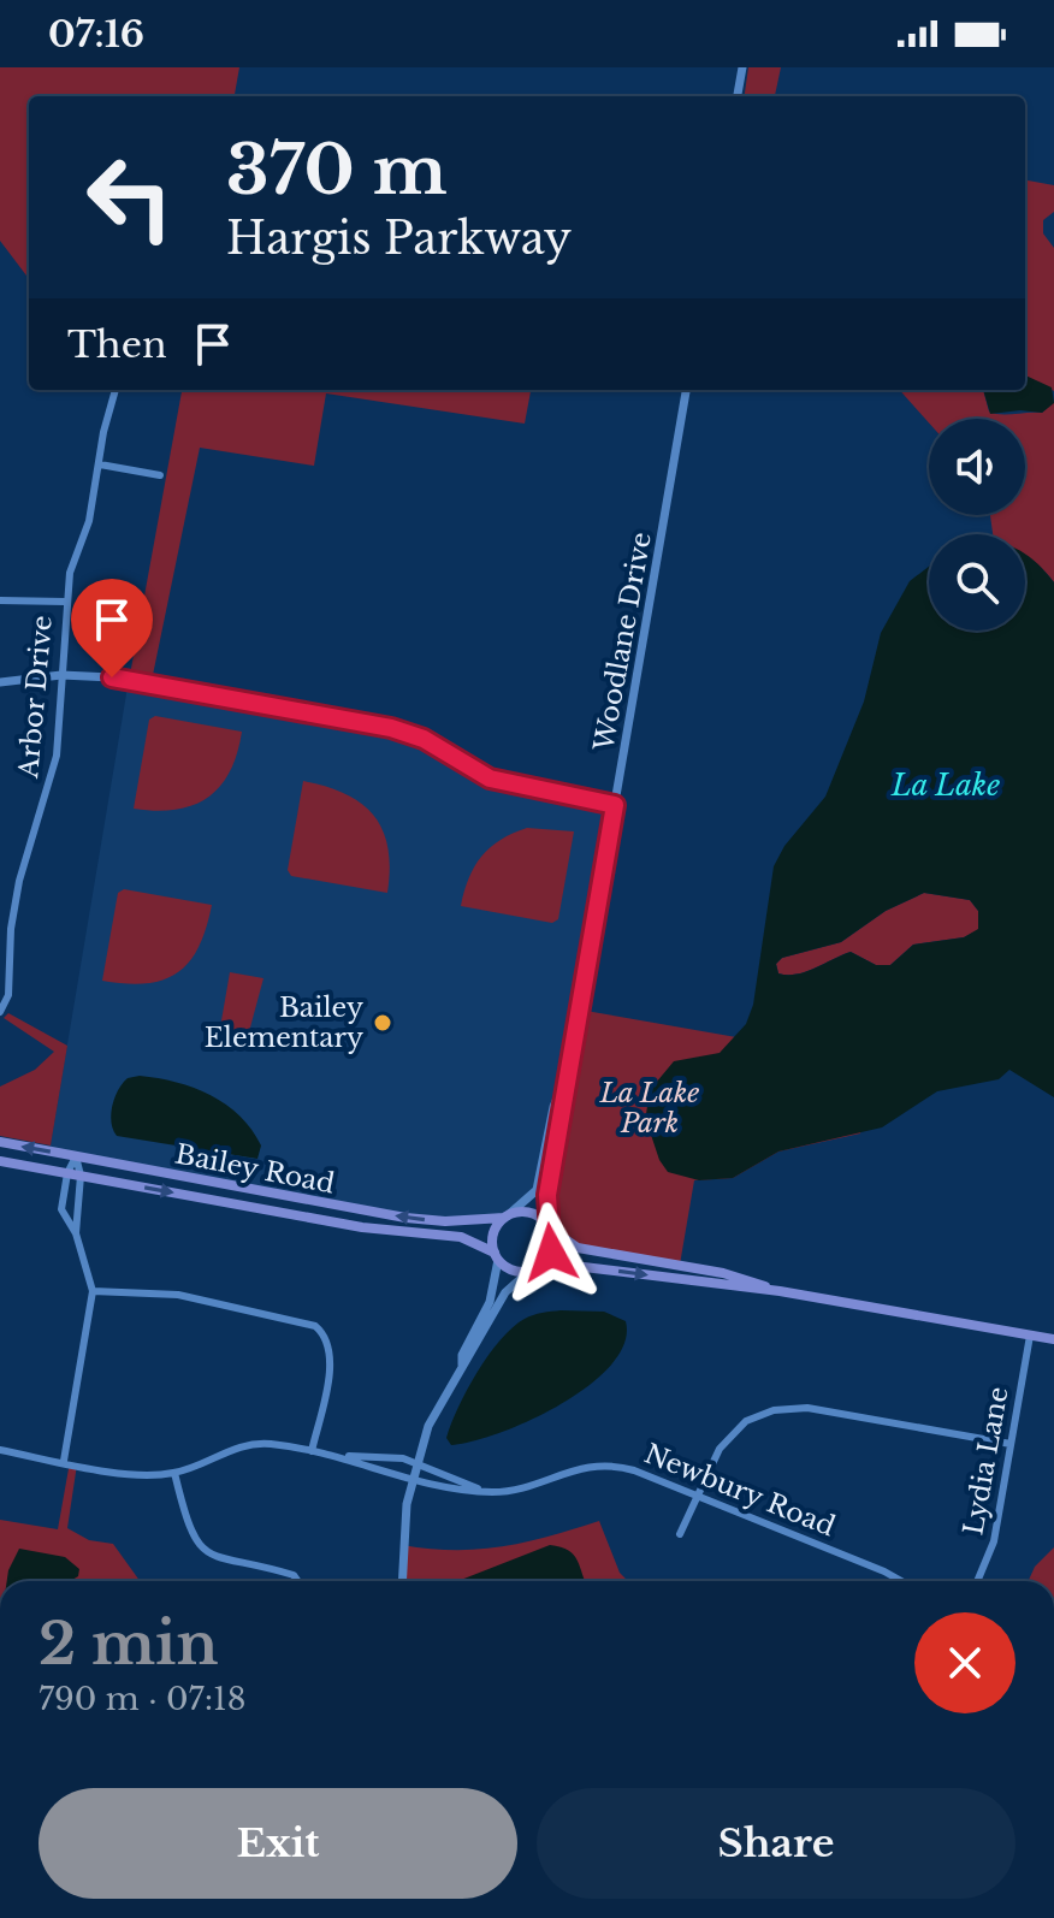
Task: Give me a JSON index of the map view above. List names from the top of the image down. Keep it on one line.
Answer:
{"streets":{"main road":["Bailey Road"],"street":["Woodlane Drive","Arbor Drive","Lydia Lane","Newbury Road"]},"crossings":[["Woodlane Drive","Bailey Road"]],"water":["La Lake"],"parks":["La Lake Park"],"places":["Bailey Elementary"],"page":{"status":"07:16","turn":["370 m","Hargis Parkway"],"then":"Then","heading":["2 min","790 m · 07:18"],"buttons":["Exit","Share"]}}
